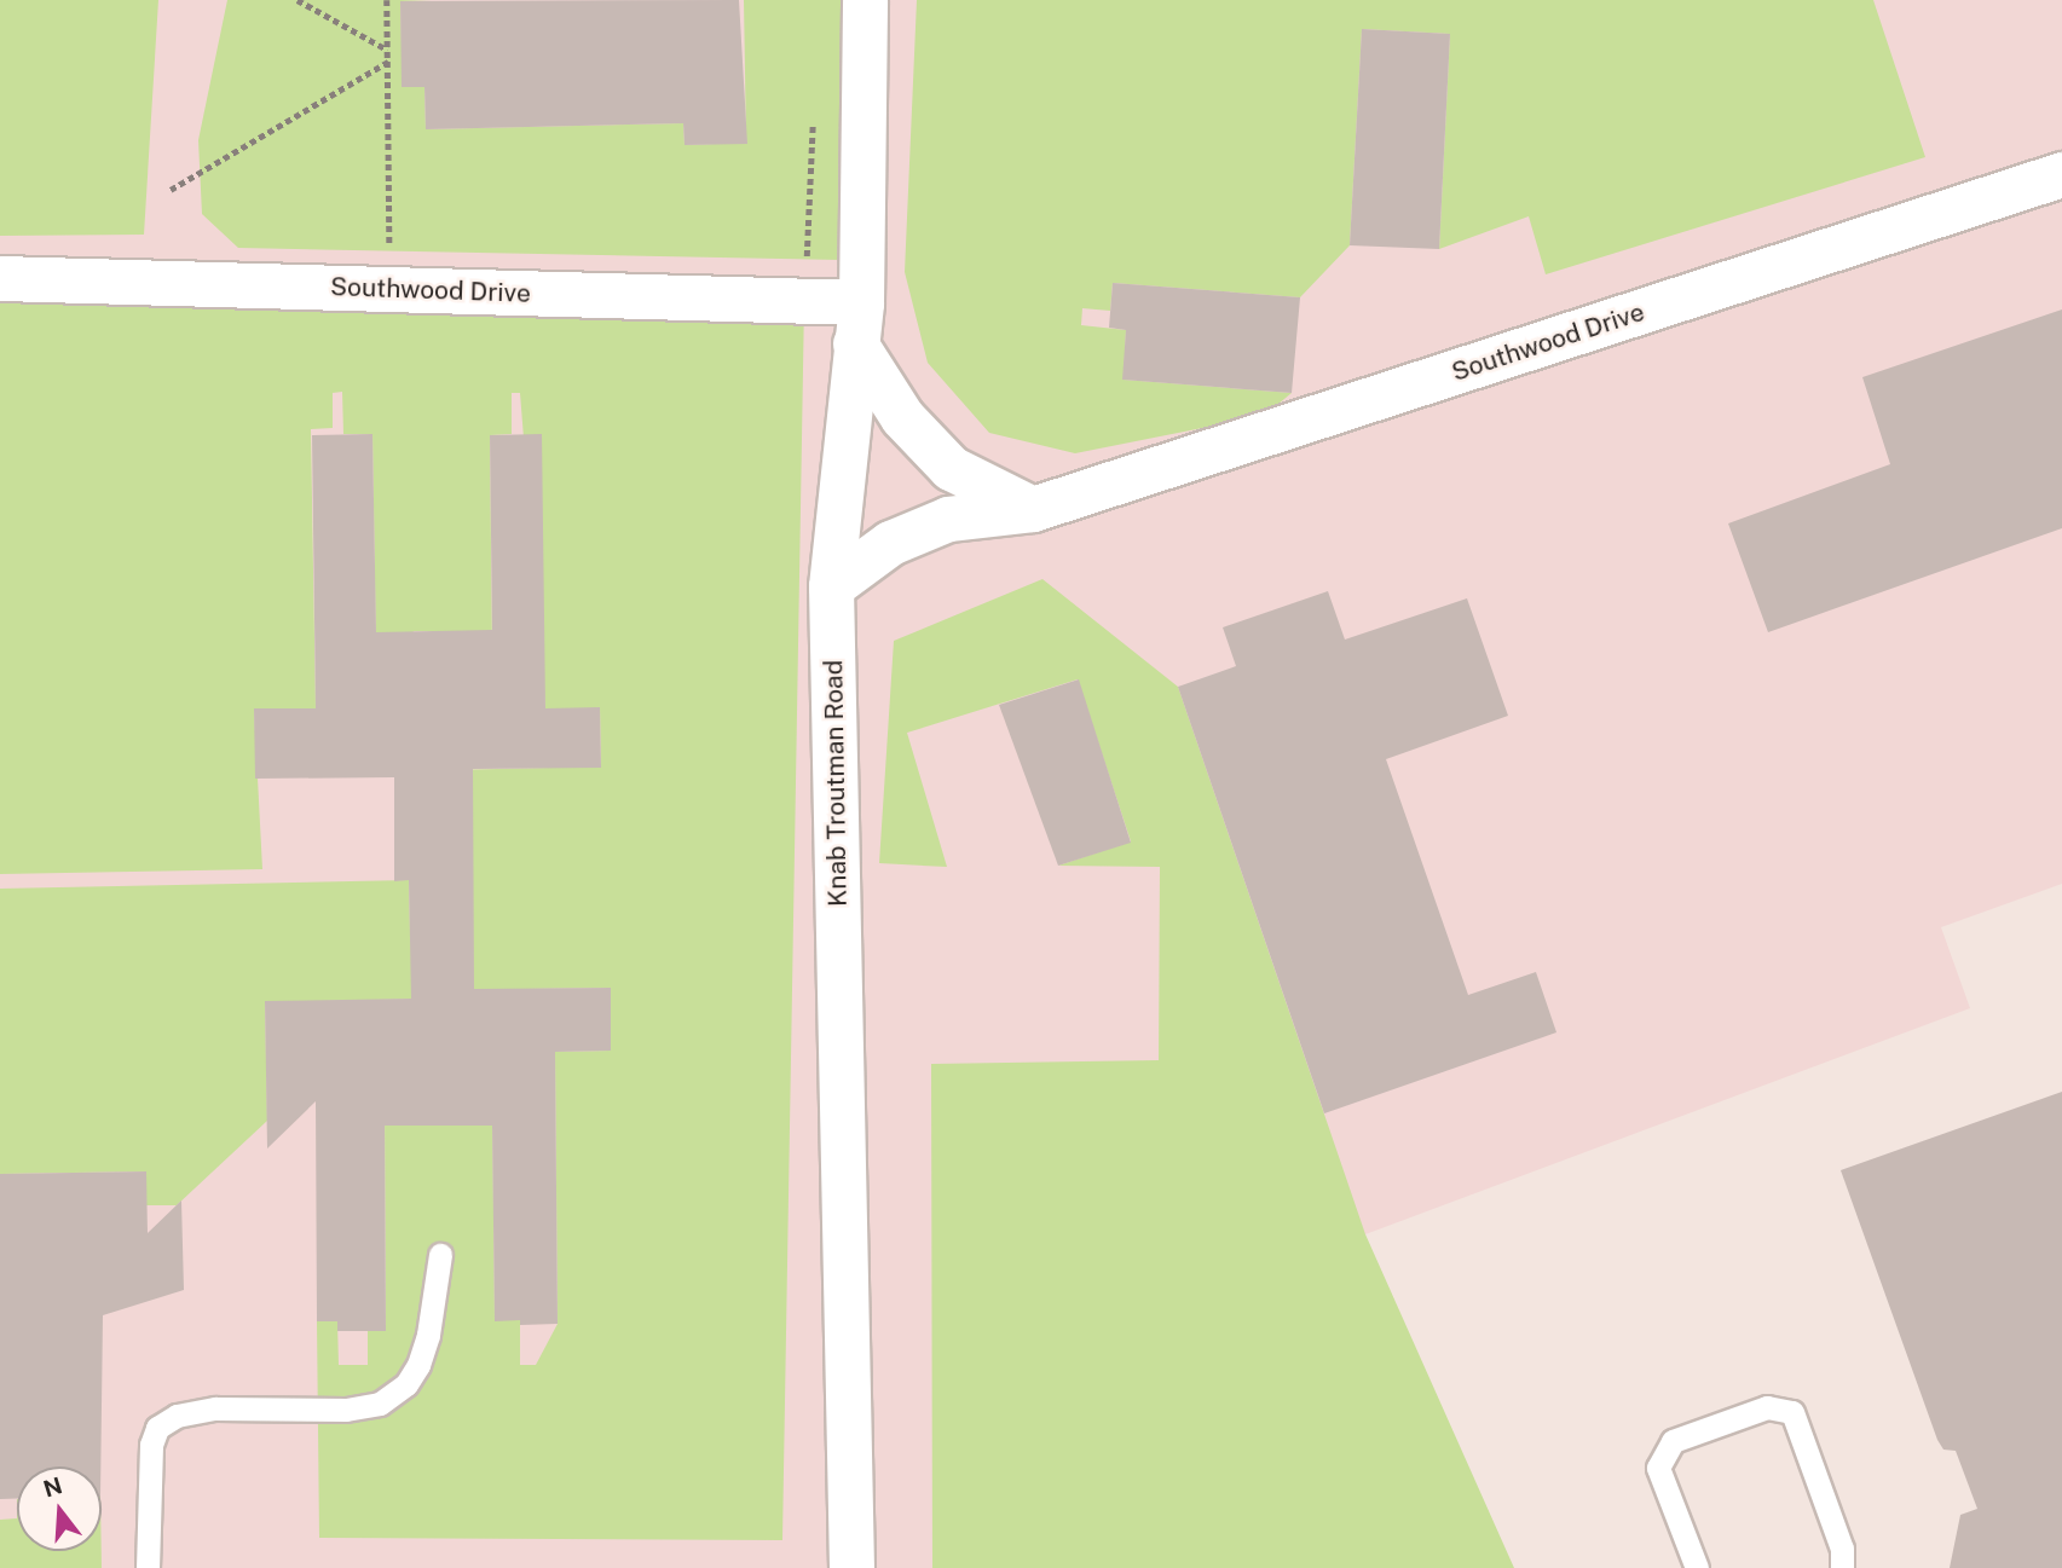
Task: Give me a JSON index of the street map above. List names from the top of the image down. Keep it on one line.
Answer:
{"streets":{"street":["Southwood Drive","Knab Troutman Road"]},"crossings":[["Southwood Drive","Knab Troutman Road"]],"north":"top"}
